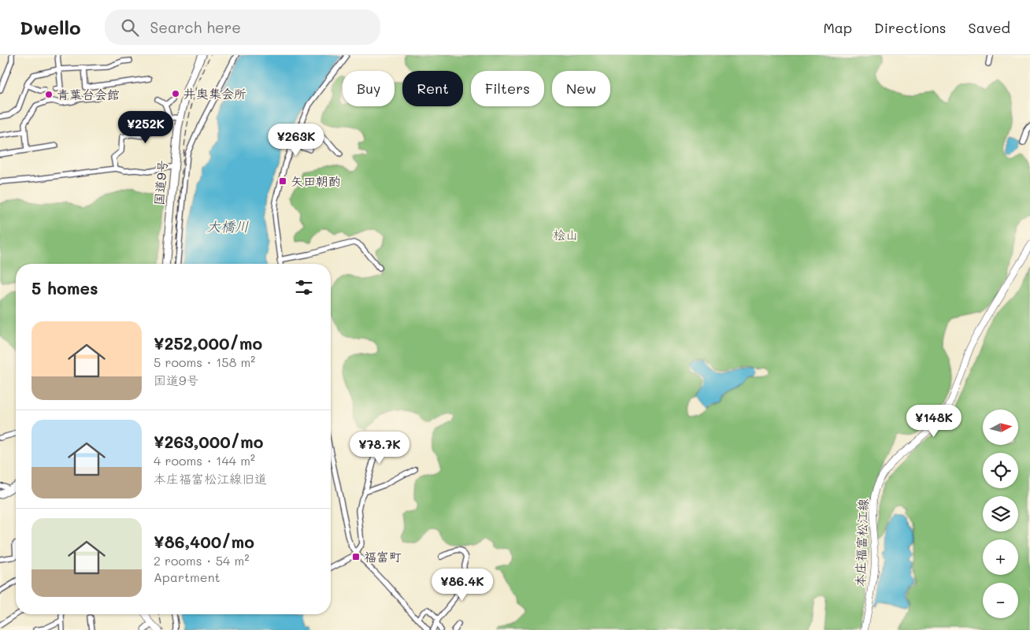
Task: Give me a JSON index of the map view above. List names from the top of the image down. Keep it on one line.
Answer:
{"streets":{"highway":["国道9号"],"main road":["本庄福富松江線"]},"water":["大橋川"],"parks":["桧山"],"places":{"other":["井奥集会所","青葉台会館"],"transit":["矢田朝酌","福富町"]},"north":"right","page":{"header":"Dwello","search":"Search here","nav":["Map","Directions","Saved"],"chip":["Buy","Rent","Filters","New"],"price":["¥252K","¥263K","¥148K","¥78.7K","¥86.4K"],"heading":"5 homes","list":[{"name":"¥252,000/mo","note":"5 rooms · 158 m² · 国道9号"},{"name":"¥263,000/mo","note":"4 rooms · 144 m² · 本庄福富松江線旧道"},{"name":"¥86,400/mo","note":"2 rooms · 54 m² · Apartment"}],"map_buttons":["+","−"]}}
